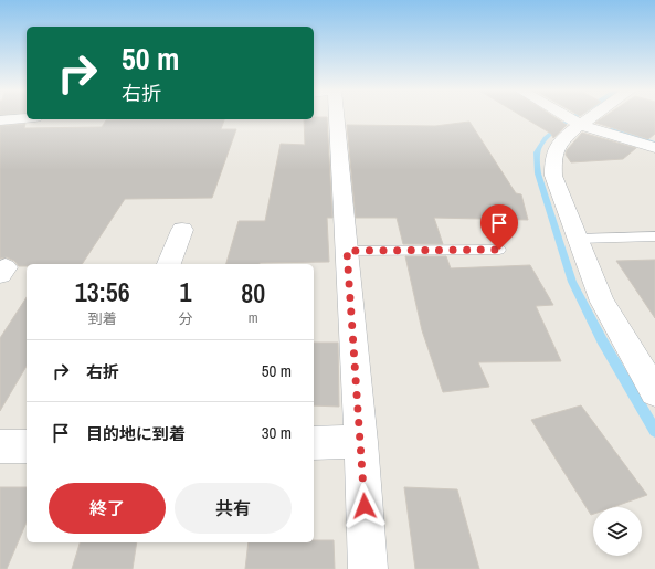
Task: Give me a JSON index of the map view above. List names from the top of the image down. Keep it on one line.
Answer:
{"page":{"turn":["50 m","右折"],"eta":["13:56","到着","1","分","80","m"],"list":[{"name":"右折","value":"50 m"},{"name":"目的地に到着","value":"30 m"}],"buttons":["終了","共有"]}}
